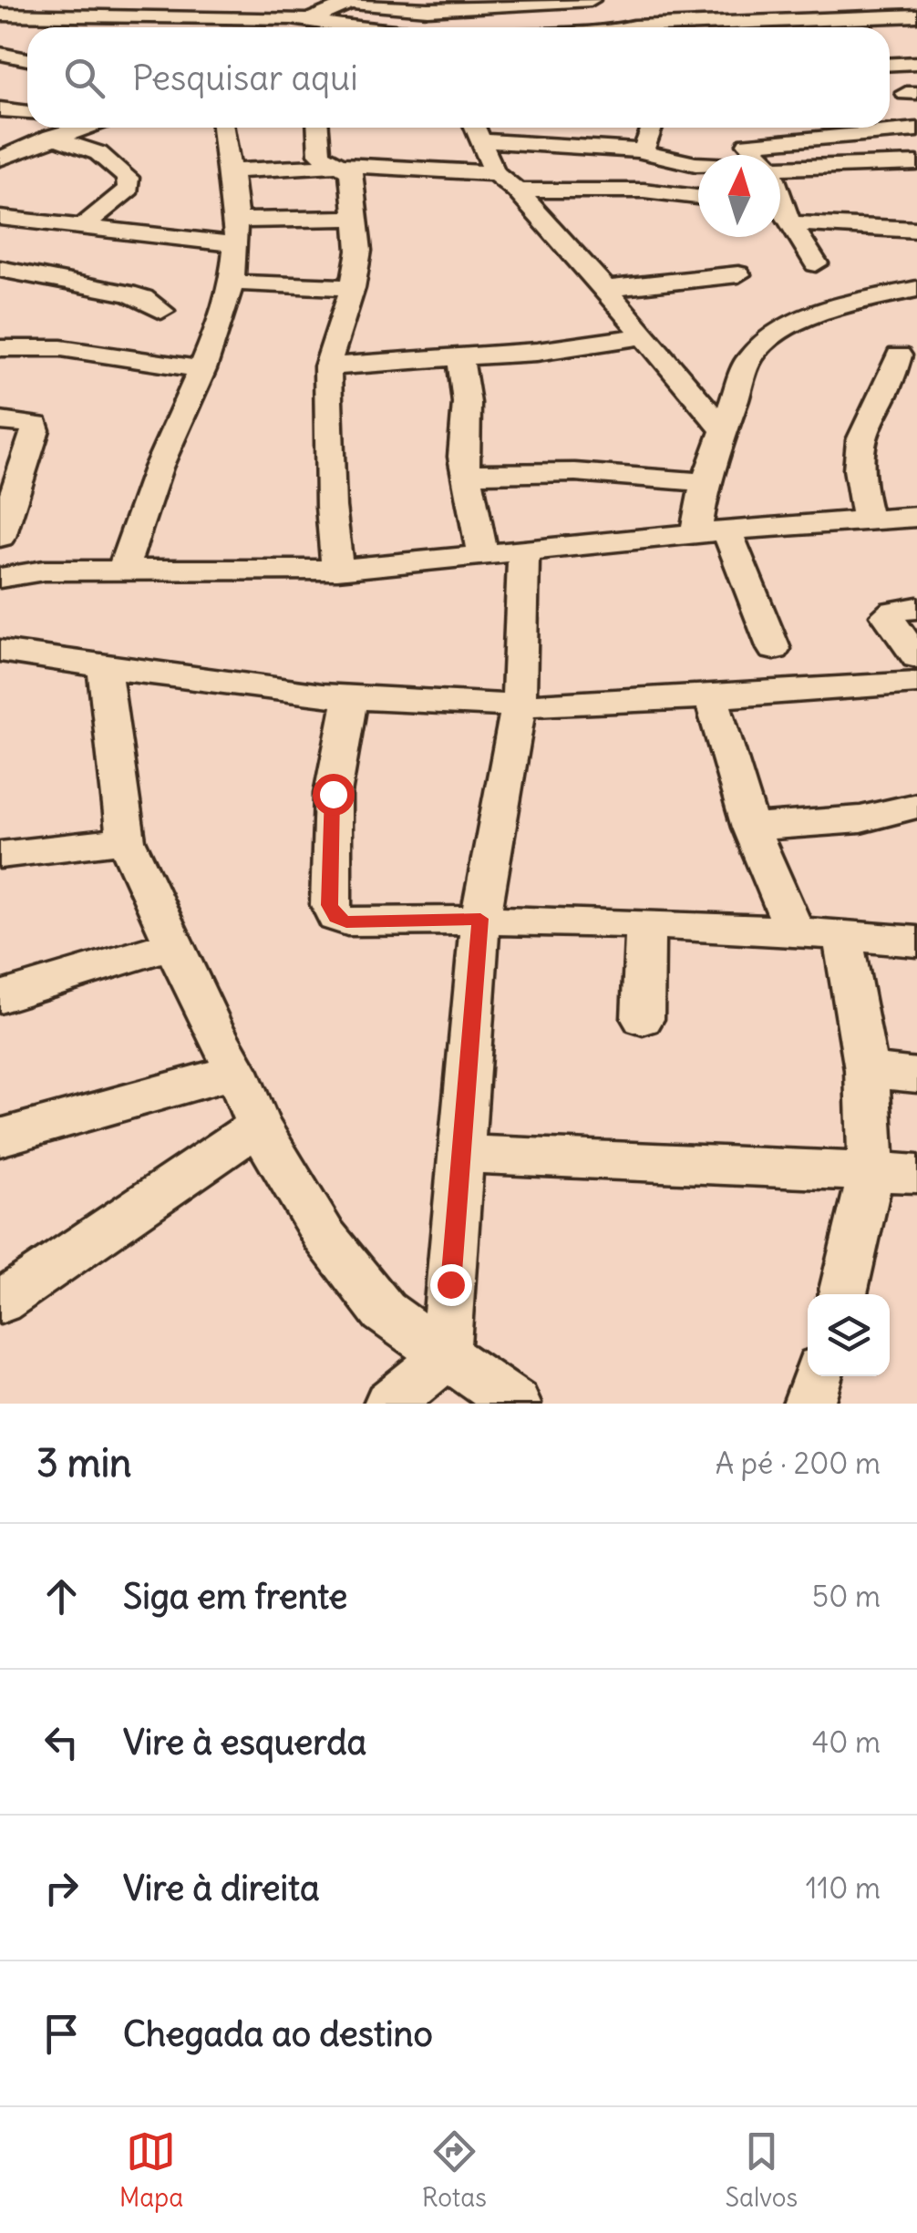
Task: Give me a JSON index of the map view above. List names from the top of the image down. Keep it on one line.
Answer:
{"north":"top","page":{"search":"Pesquisar aqui","heading":["3 min","A pé · 200 m"],"list":[["Siga em frente","50 m"],["Vire à esquerda","40 m"],["Vire à direita","110 m"],"Chegada ao destino"],"nav":["Mapa","Rotas","Salvos"]}}
